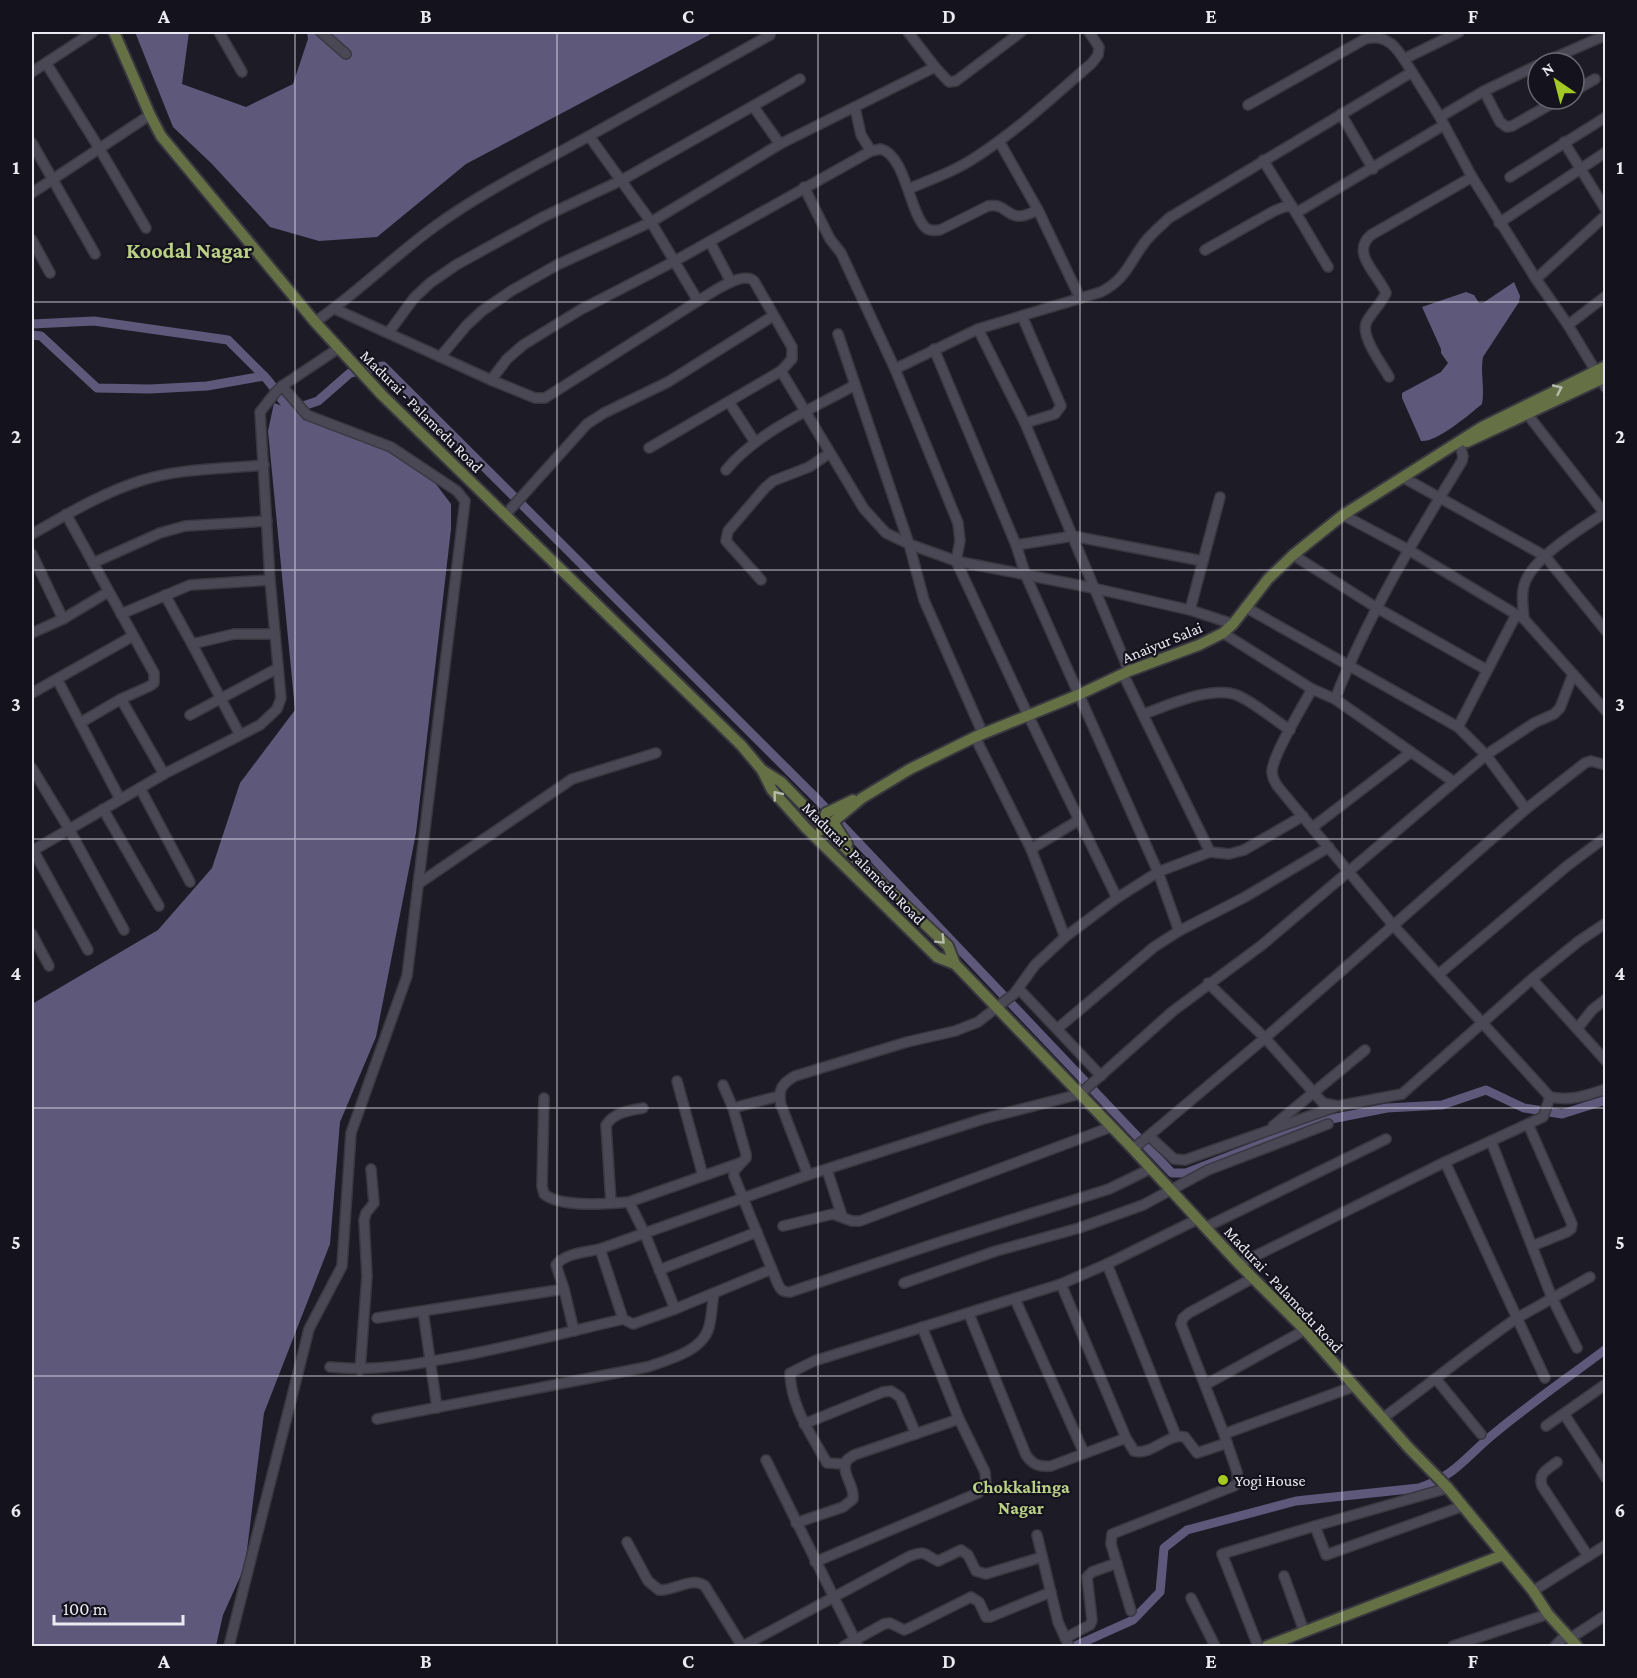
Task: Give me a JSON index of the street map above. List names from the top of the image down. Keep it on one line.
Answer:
{"streets":{"main road":["Madurai - Palamedu Road","Anaiyur Salai"]},"crossings":[["Madurai - Palamedu Road","Anaiyur Salai"]],"districts":["Koodal Nagar","Chokkalinga Nagar"],"places":["Yogi House"],"scale_bar":"100 m","north":"top left","grid":{"columns":["A","B","C","D","E","F"],"rows":["1","2","3","4","5","6"]}}
